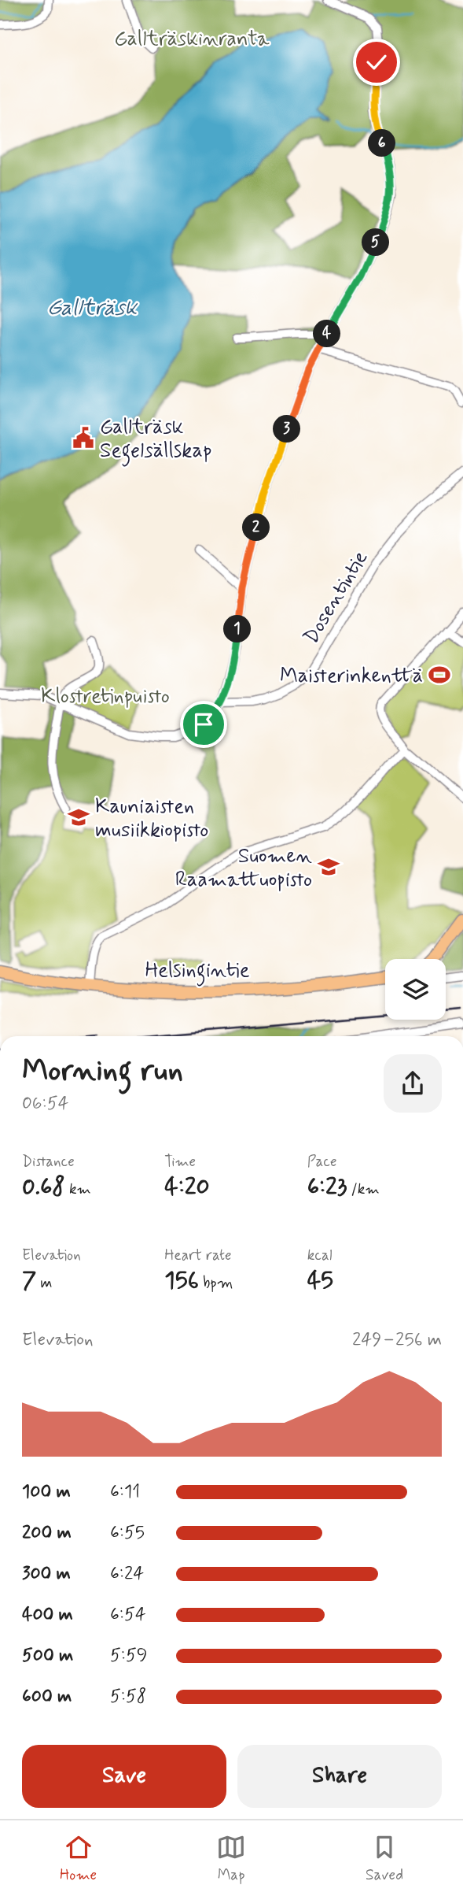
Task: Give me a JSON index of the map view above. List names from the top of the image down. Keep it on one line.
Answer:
{"streets":{"main road":["Helsingintie"],"street":["Dosentintie"]},"water":["Gallträsk"],"parks":["Gallträskinranta","Klostretinpuisto"],"places":{"public building":["Gallträsk Segelsällskap"],"sports":["Maisterinkenttä"],"school or university":["Kauniaisten musiikkiopisto","Suomen Raamattuopisto"]},"page":{"pins":["6","5","4","3","2","1"],"heading":["Morning run","06:54"],"stats":[["Distance","0.68 km"],["Time","4:20"],["Pace","6:23 /km"],["Elevation","7 m"],["Heart rate","156 bpm"],["kcal","45"]],"chart":["Elevation","249–256 m"],"list":[{"name":"100 m","note":"6:11"},{"name":"200 m","note":"6:55"},{"name":"300 m","note":"6:24"},{"name":"400 m","note":"6:54"},{"name":"500 m","note":"5:59"},{"name":"600 m","note":"5:58"}],"buttons":["Save","Share"],"tabs":["Home","Map","Saved"]}}
